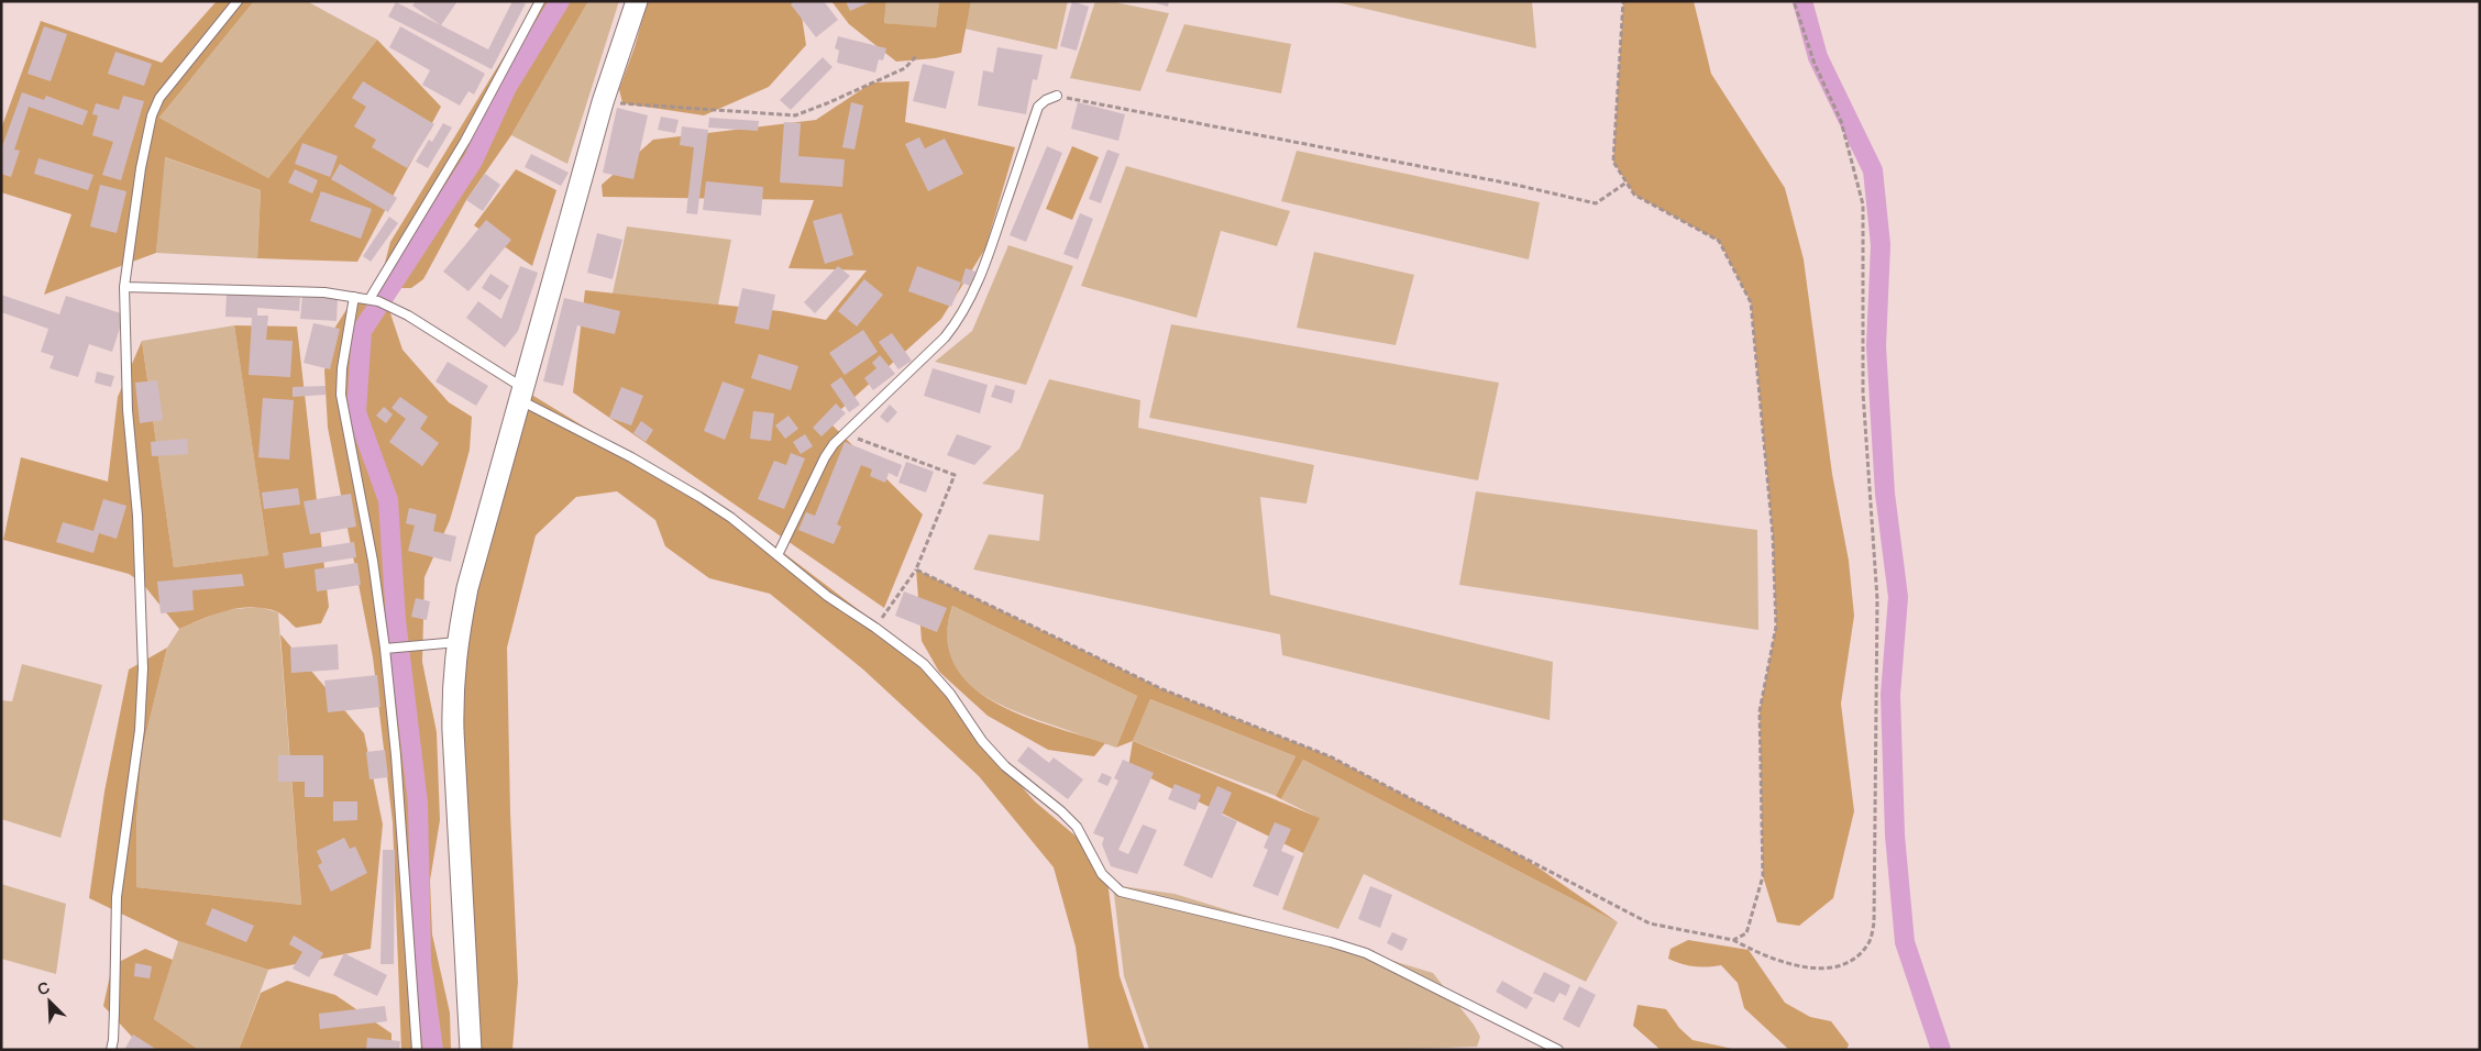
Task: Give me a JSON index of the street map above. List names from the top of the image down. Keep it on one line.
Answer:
{"north":"top left"}
